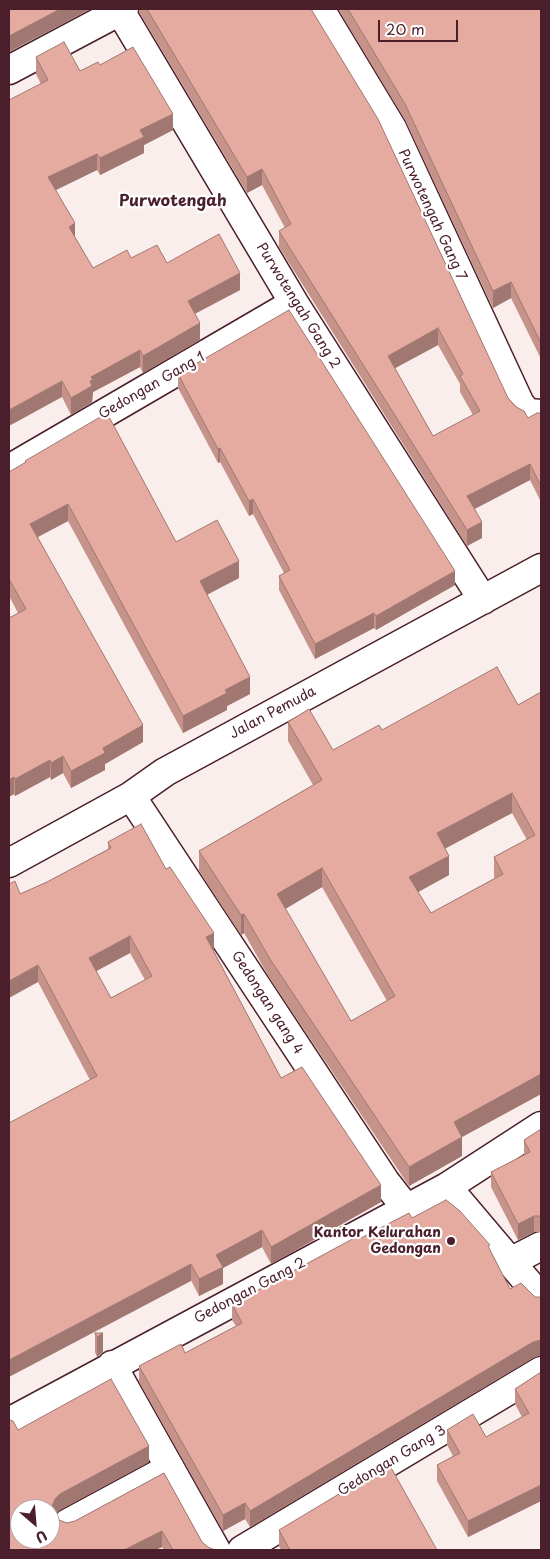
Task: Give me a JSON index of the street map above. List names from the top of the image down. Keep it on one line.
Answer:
{"streets":{"street":["Purwotengah Gang 7","Purwotengah Gang 2","Gedongan Gang 1","Jalan Pemuda","Gedongan gang 4","Gedongan Gang 2","Gedongan Gang 3"]},"crossings":[["Purwotengah Gang 2","Gedongan Gang 1"],["Purwotengah Gang 2","Jalan Pemuda"],["Jalan Pemuda","Gedongan gang 4"],["Gedongan gang 4","Gedongan Gang 2"]],"districts":["Purwotengah"],"places":["Kantor Kelurahan Gedongan"],"scale_bar":"20 m","north":"bottom right"}
